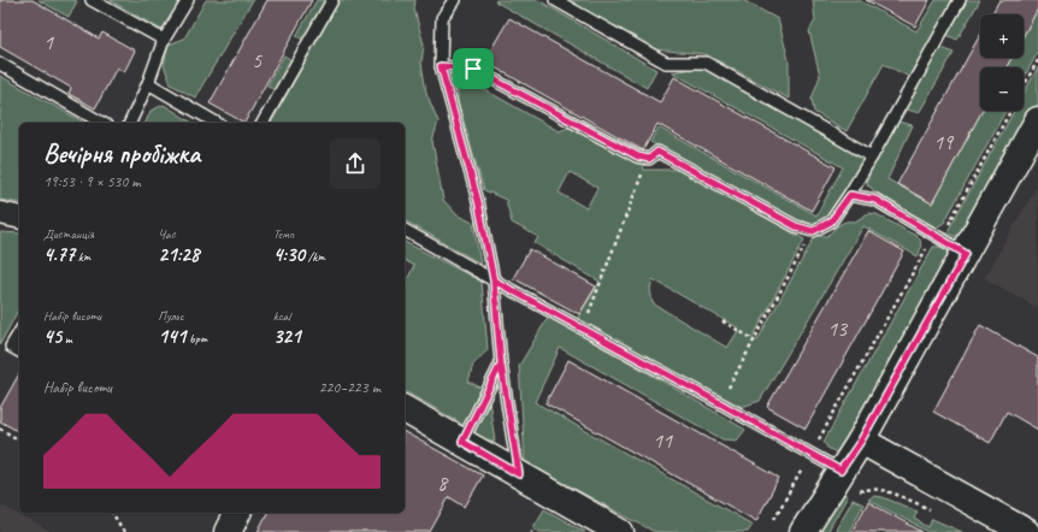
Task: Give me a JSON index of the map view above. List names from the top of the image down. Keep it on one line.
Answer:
{"house_numbers":["1","5","19","13","11","8"],"page":{"map_buttons":["+","−"],"heading":["Вечірня пробіжка","19:53 · 9 × 530 m"],"stats":[["Дистанція","4.77 km"],["Час","21:28"],["Темп","4:30 /km"],["Набір висоти","45 m"],["Пульс","141 bpm"],["kcal","321"]],"chart":["Набір висоти","220–223 m"]}}
